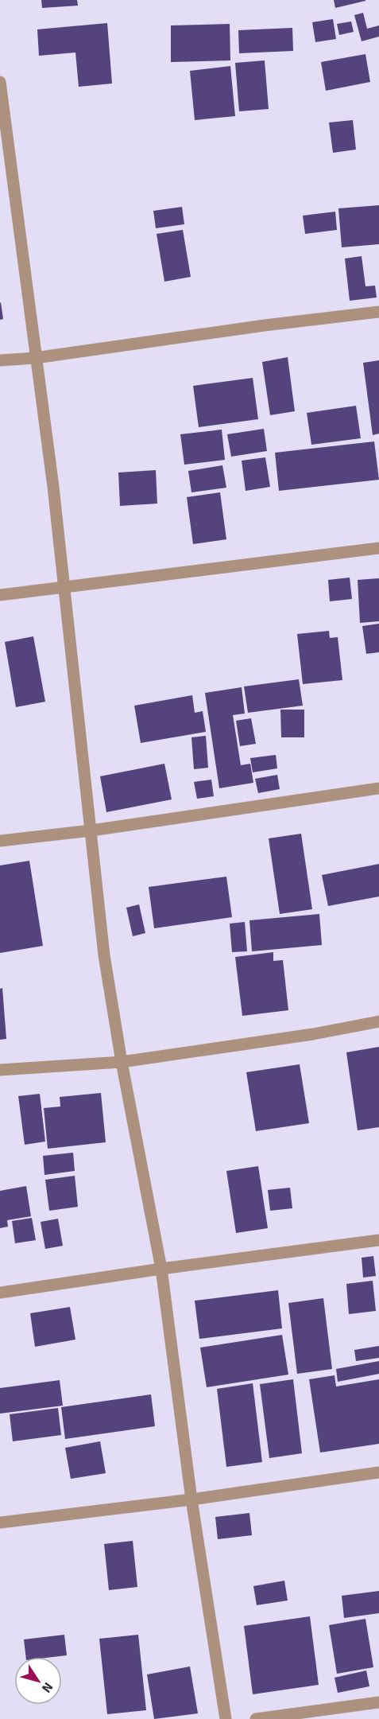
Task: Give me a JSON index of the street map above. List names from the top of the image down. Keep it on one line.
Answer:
{"north":"bottom right"}
